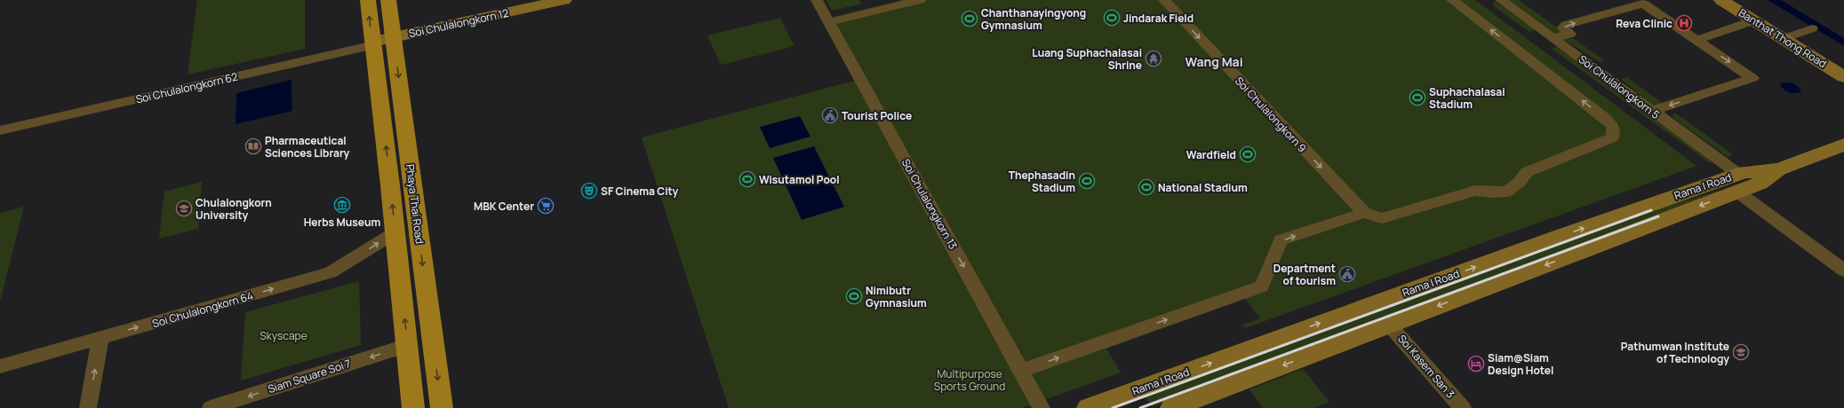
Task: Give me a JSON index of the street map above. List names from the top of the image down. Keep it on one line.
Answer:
{"streets":{"main road":["Soi Chulalongkorn 12","Banthat Thong Road","Rama I Road","Phaya Thai Road"],"street":["Soi Chulalongkorn 5","Soi Chulalongkorn 62","Soi Chulalongkorn 9","Soi Chulalongkorn 13","Soi Chulalongkorn 64","Soi Kasem San 3","Siam Square Soi 7"]},"crossings":[["Soi Chulalongkorn 12","Soi Chulalongkorn 62"],["Soi Chulalongkorn 12","Phaya Thai Road"],["Soi Chulalongkorn 5","Rama I Road"],["Soi Chulalongkorn 62","Phaya Thai Road"],["Rama I Road","Soi Kasem San 3"],["Phaya Thai Road","Soi Chulalongkorn 64"],["Phaya Thai Road","Siam Square Soi 7"]],"one_way":["Soi Chulalongkorn 9","Soi Chulalongkorn 13","Soi Chulalongkorn 64","Siam Square Soi 7"],"districts":["Wang Mai"],"parks":["Skyscape","Multipurpose Sports Ground"],"places":{"sports":["Jindarak Field","Chanthanayingyong Gymnasium","Suphachalasai Stadium","Wardfield","Wisutamol Pool","Thephasadin Stadium","National Stadium","Nimibutr Gymnasium"],"hospital":["Reva Clinic"],"temple":["Luang Suphachalasai Shrine"],"public building":["Tourist Police","Department of tourism"],"library":["Pharmaceutical Sciences Library"],"theatre":["SF Cinema City"],"museum":["Herbs Museum"],"supermarket":["MBK Center"],"school or university":["Chulalongkorn University","Pathumwan Institute of Technology"],"hotel":["Siam@Siam Design Hotel"]}}
